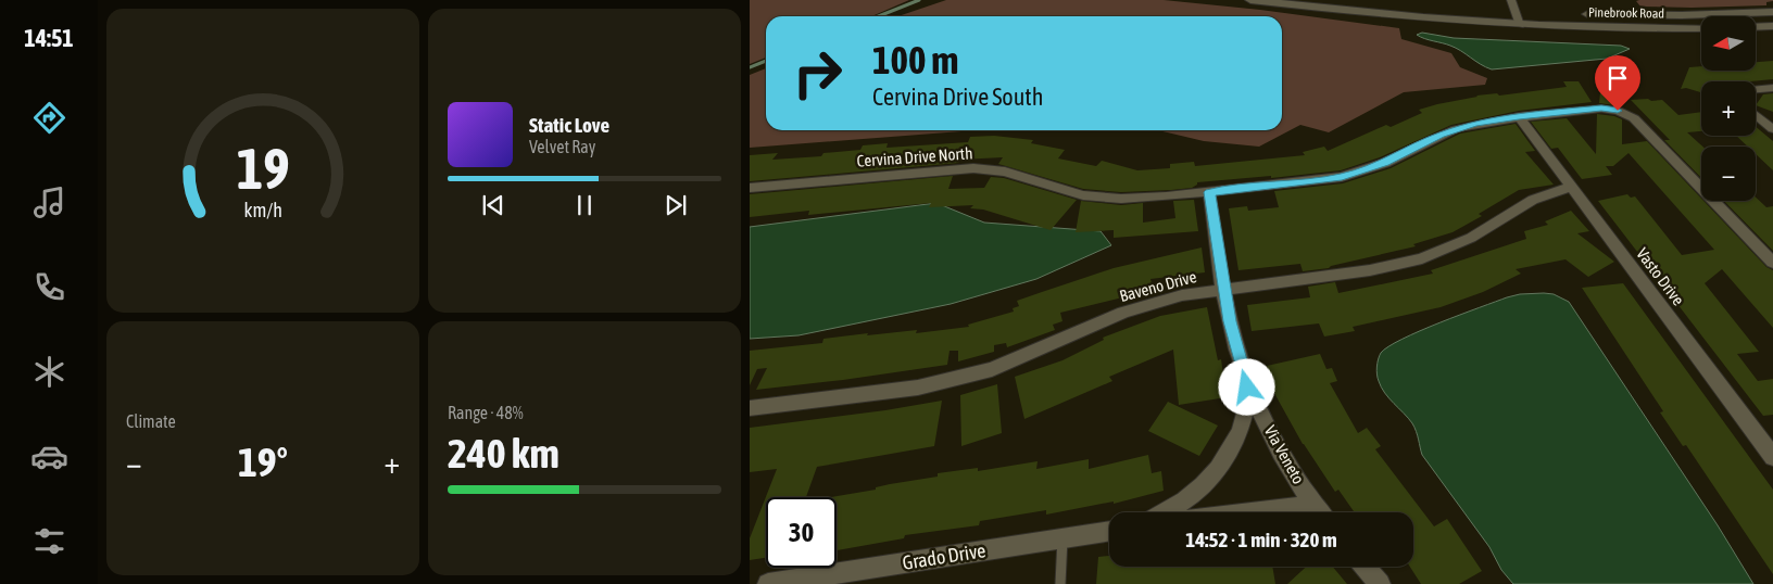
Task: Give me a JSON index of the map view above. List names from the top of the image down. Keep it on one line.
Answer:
{"streets":{"street":["Pinebrook Road","Cervina Drive North","Vasto Drive","Baveno Drive","Via Veneto","Grado Drive"]},"crossings":[["Cervina Drive North","Vasto Drive"],["Cervina Drive North","Via Veneto"],["Vasto Drive","Baveno Drive"],["Baveno Drive","Via Veneto"]],"north":"left","page":{"tabs":"14:51","map_buttons":["+","−"],"turn":["100 m","Cervina Drive South"],"song":["Static Love","Velvet Ray"],"tile":["Climate",["Range · 48%","240 km"]],"heat":["−","19°","+"],"limit":"30","trip":"14:52 · 1 min · 320 m","gauge":["19","km/h"]}}
